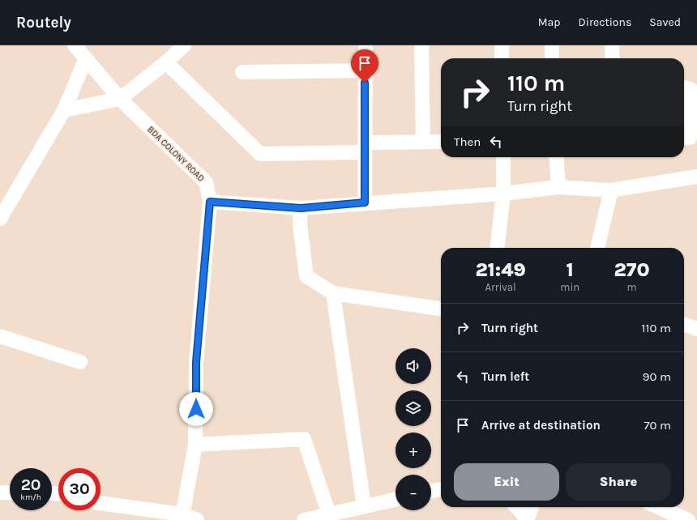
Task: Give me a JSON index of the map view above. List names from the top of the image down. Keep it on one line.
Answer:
{"streets":{"street":["BDA COLONY ROAD"]},"page":{"header":"Routely","nav":["Map","Directions","Saved"],"turn":["110 m","Turn right"],"then":"Then","eta":["21:49","Arrival","1","min","270","m"],"list":[{"name":"Turn right","value":"110 m"},{"name":"Turn left","value":"90 m"},{"name":"Arrive at destination","value":"70 m"}],"map_buttons":["+","−"],"buttons":["Exit","Share"],"speed":"20 km/h","limit":"30"}}
